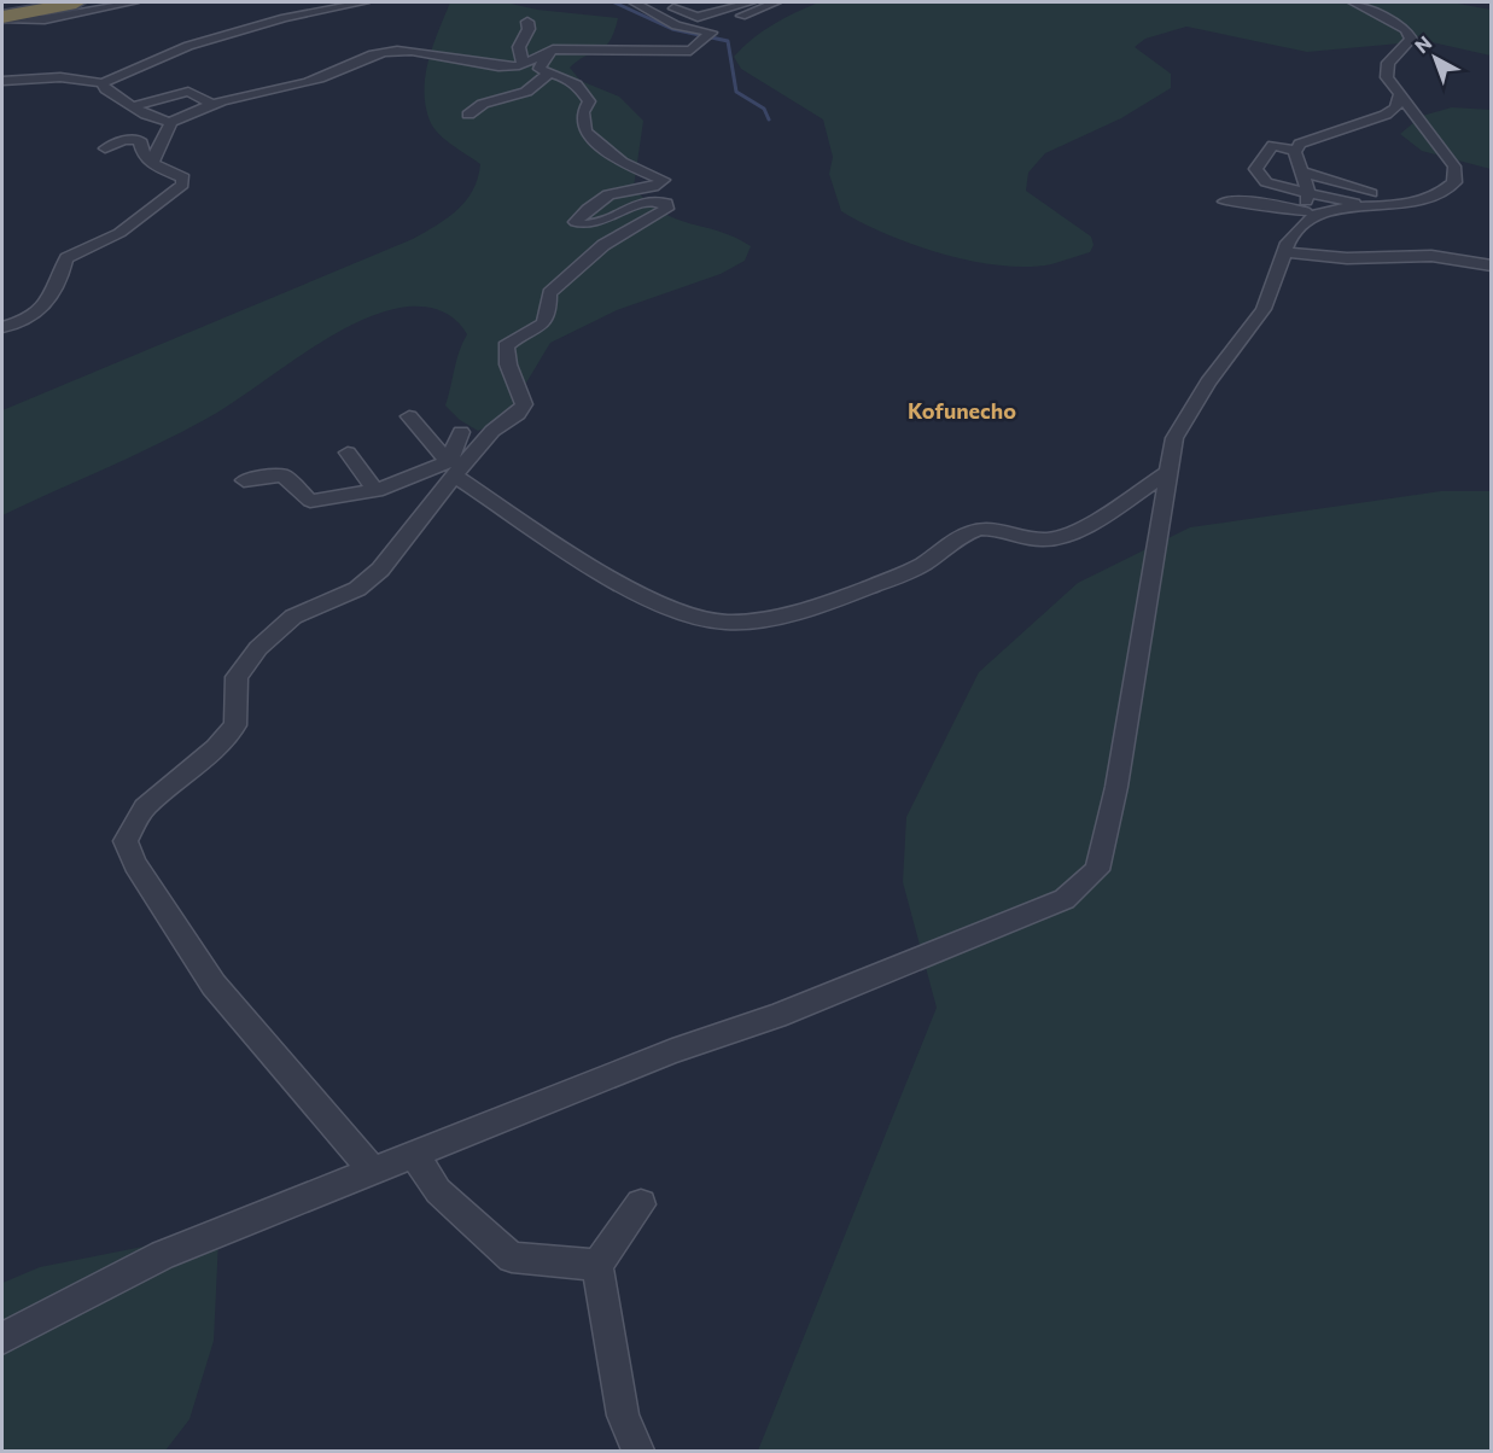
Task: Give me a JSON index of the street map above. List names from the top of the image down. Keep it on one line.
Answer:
{"districts":["Kofunecho"],"north":"top left"}
